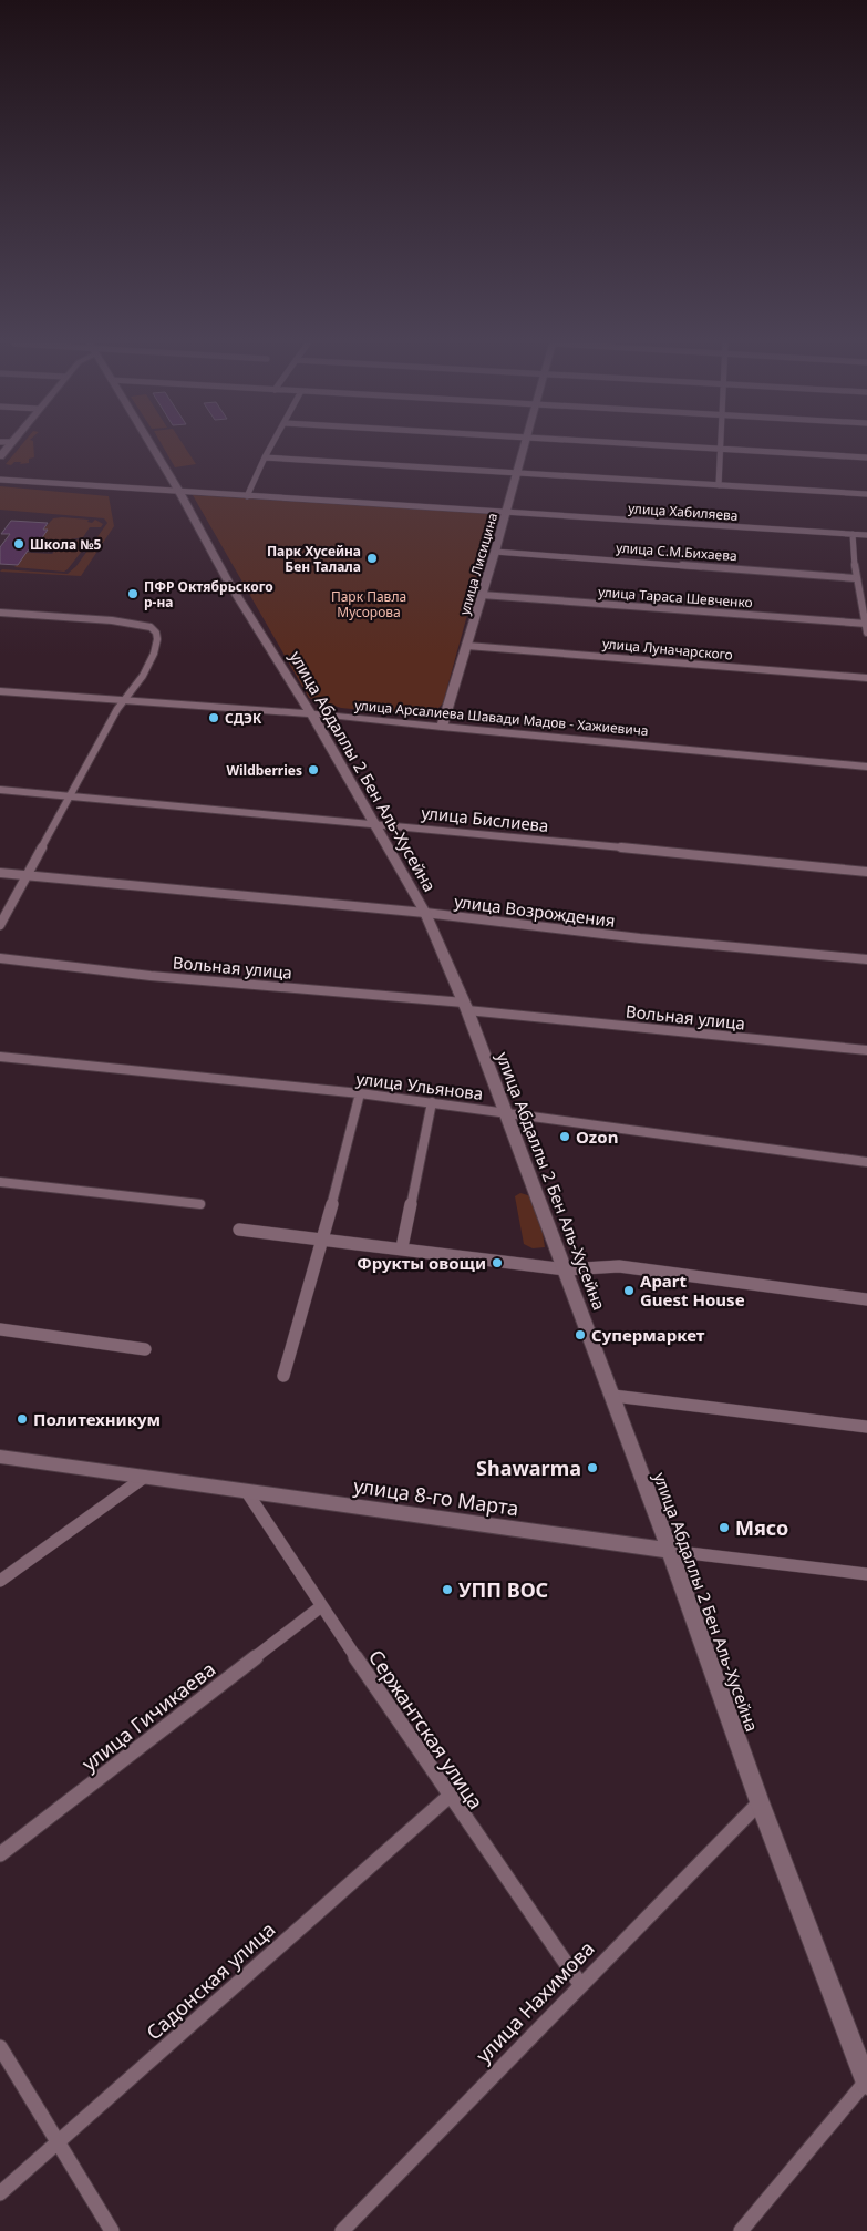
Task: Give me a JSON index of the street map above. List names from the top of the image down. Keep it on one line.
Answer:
{"streets":{"street":["улица Хабиляева","улица С.М.Бихаева","улица Лисицина","улица Тараса Шевченко","улица Луначарского","улица Арсалиева Шавади Мадов - Хажиевича","улица Абдаллы 2 Бен Аль-Хусейна","улица Бислиева","улица Возрождения","Вольная улица","улица Ульянова","улица 8-го Марта","улица Гичикаева","Сержантская улица","Садонская улица","улица Нахимова"]},"crossings":[["улица Хабиляева","улица Лисицина"],["улица Хабиляева","улица Абдаллы 2 Бен Аль-Хусейна"],["улица С.М.Бихаева","улица Лисицина"],["улица Лисицина","улица Тараса Шевченко"],["улица Лисицина","улица Луначарского"],["улица Лисицина","улица Арсалиева Шавади Мадов - Хажиевича"],["улица Арсалиева Шавади Мадов - Хажиевича","улица Абдаллы 2 Бен Аль-Хусейна"],["улица Абдаллы 2 Бен Аль-Хусейна","улица Бислиева"],["улица Абдаллы 2 Бен Аль-Хусейна","улица Возрождения"],["улица Абдаллы 2 Бен Аль-Хусейна","Вольная улица"],["улица Абдаллы 2 Бен Аль-Хусейна","улица Ульянова"],["улица Абдаллы 2 Бен Аль-Хусейна","улица 8-го Марта"],["улица Абдаллы 2 Бен Аль-Хусейна","улица Нахимова"],["улица 8-го Марта","Сержантская улица"],["улица Гичикаева","Сержантская улица"],["Сержантская улица","Садонская улица"],["Сержантская улица","улица Нахимова"]],"parks":["Парк Павла Мусорова"],"places":["Школа №5","Парк Хусейна Бен Талала","ПФР Октябрьского р-на","СДЭК","Wildberries","Ozon","Фрукты овощи","Apart Guest House","Супермаркет","Политехникум","Shawarma","Мясо","УПП ВОС"]}
